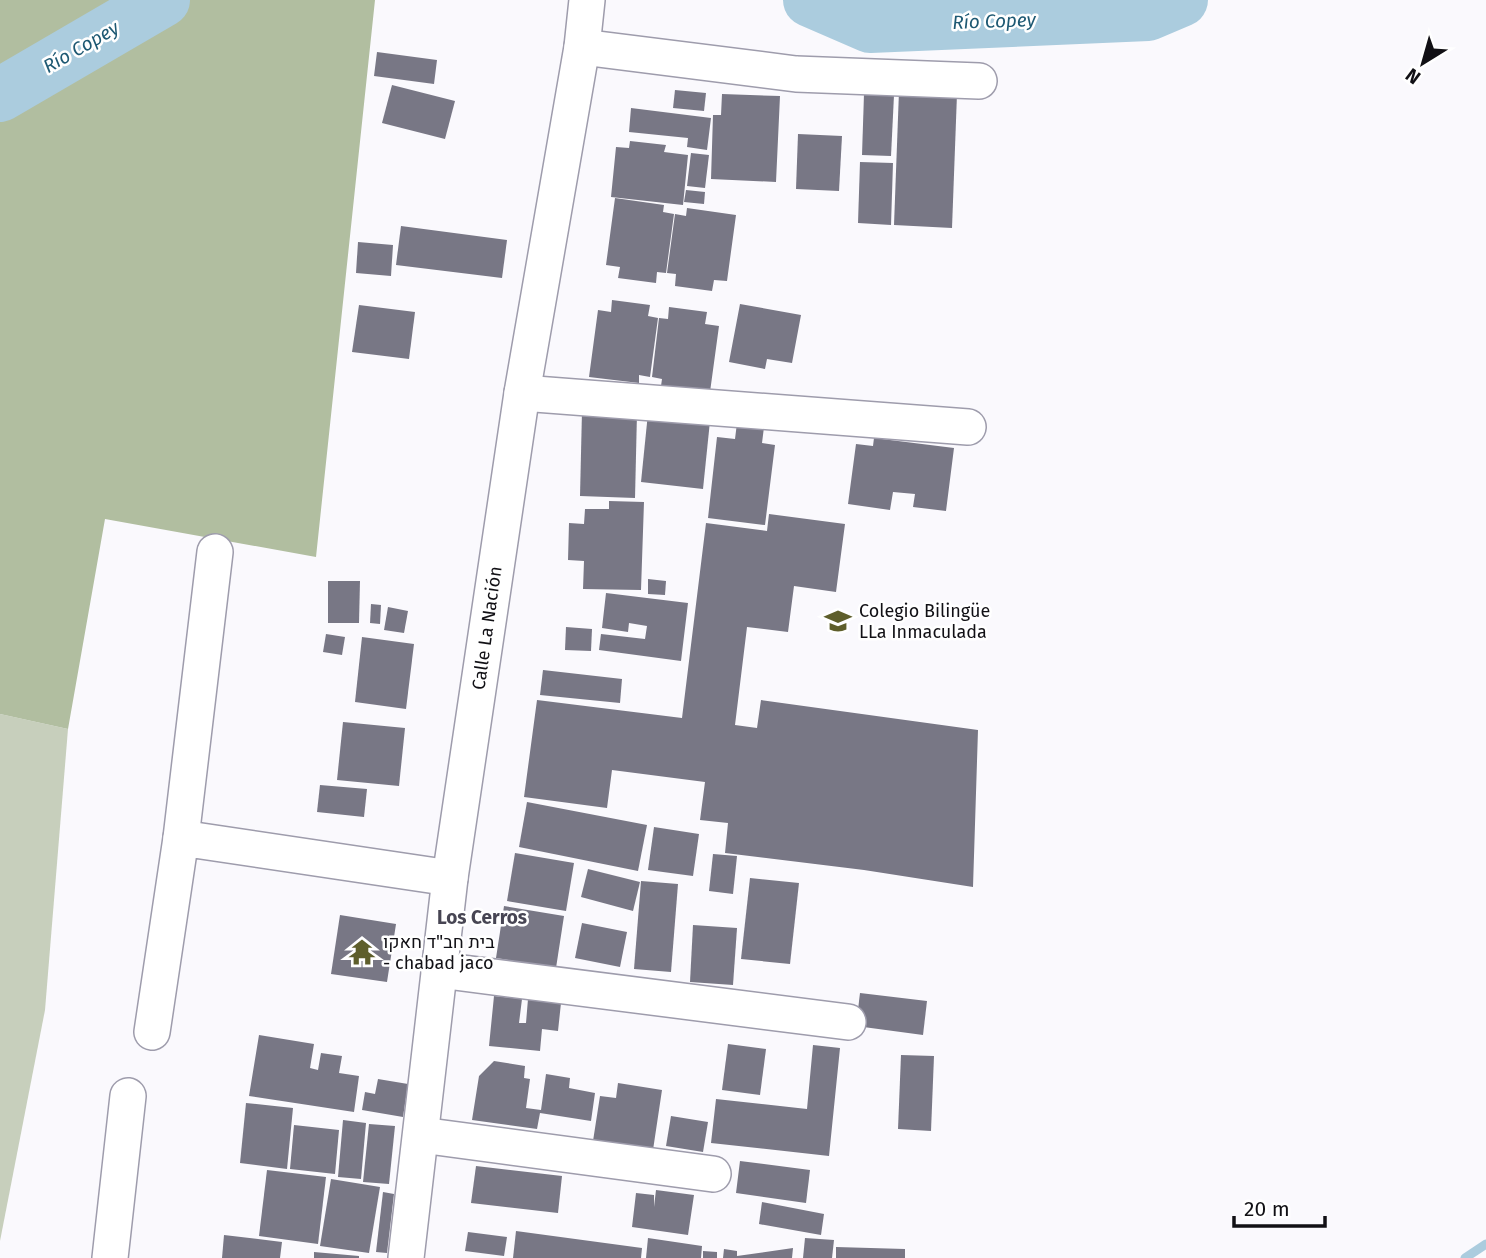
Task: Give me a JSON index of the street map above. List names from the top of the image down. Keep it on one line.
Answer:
{"streets":{"street":["Calle La Nación"]},"districts":["Los Cerros"],"water":["Río Copey"],"places":{"school or university":["Colegio Bilingüe LLa Inmaculada"],"temple":["בית חב\"ד חאקו - chabad jaco"]},"scale_bar":"20 m","north":"bottom left"}
